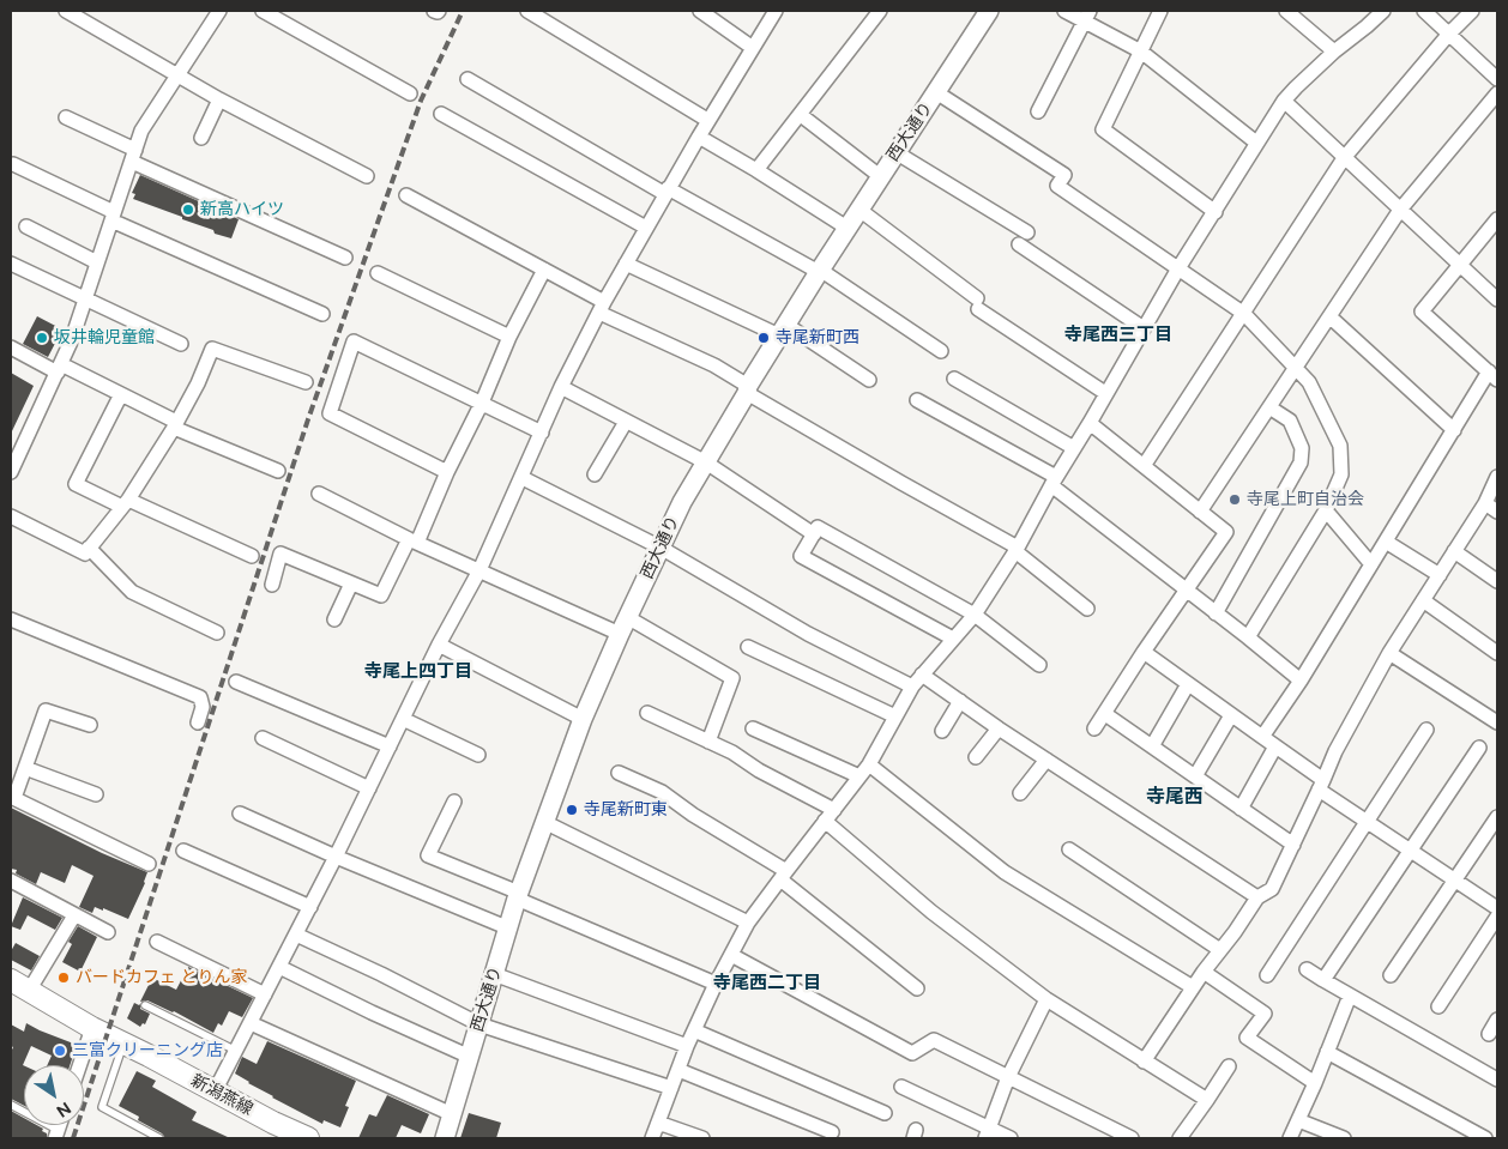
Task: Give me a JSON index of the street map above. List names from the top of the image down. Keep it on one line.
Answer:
{"streets":{"main road":["新潟燕線"],"street":["西大通り"]},"districts":["寺尾西三丁目","寺尾上四丁目","寺尾西","寺尾西二丁目"],"places":["新高ハイツ","坂井輪児童館","寺尾新町西","寺尾上町自治会","寺尾新町東","バードカフェ とりん家","三富クリーニング店"],"north":"bottom right"}
